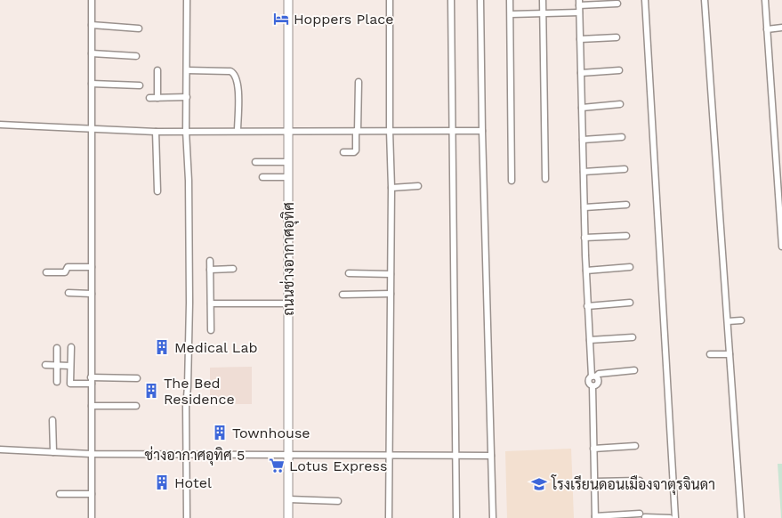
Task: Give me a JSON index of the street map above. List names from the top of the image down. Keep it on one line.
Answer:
{"streets":{"street":["ถนนช่างอากาศอุทิศ","ช่างอากาศอุทิศ 5"]},"crossings":[["ถนนช่างอากาศอุทิศ","ช่างอากาศอุทิศ 5"]],"places":{"hotel":["Hoppers Place"],"building":["Medical Lab","The Bed Residence","Townhouse","Hotel"],"supermarket":["Lotus Express"],"school or university":["โรงเรียนดอนเมืองจาตุรจินดา"]}}
